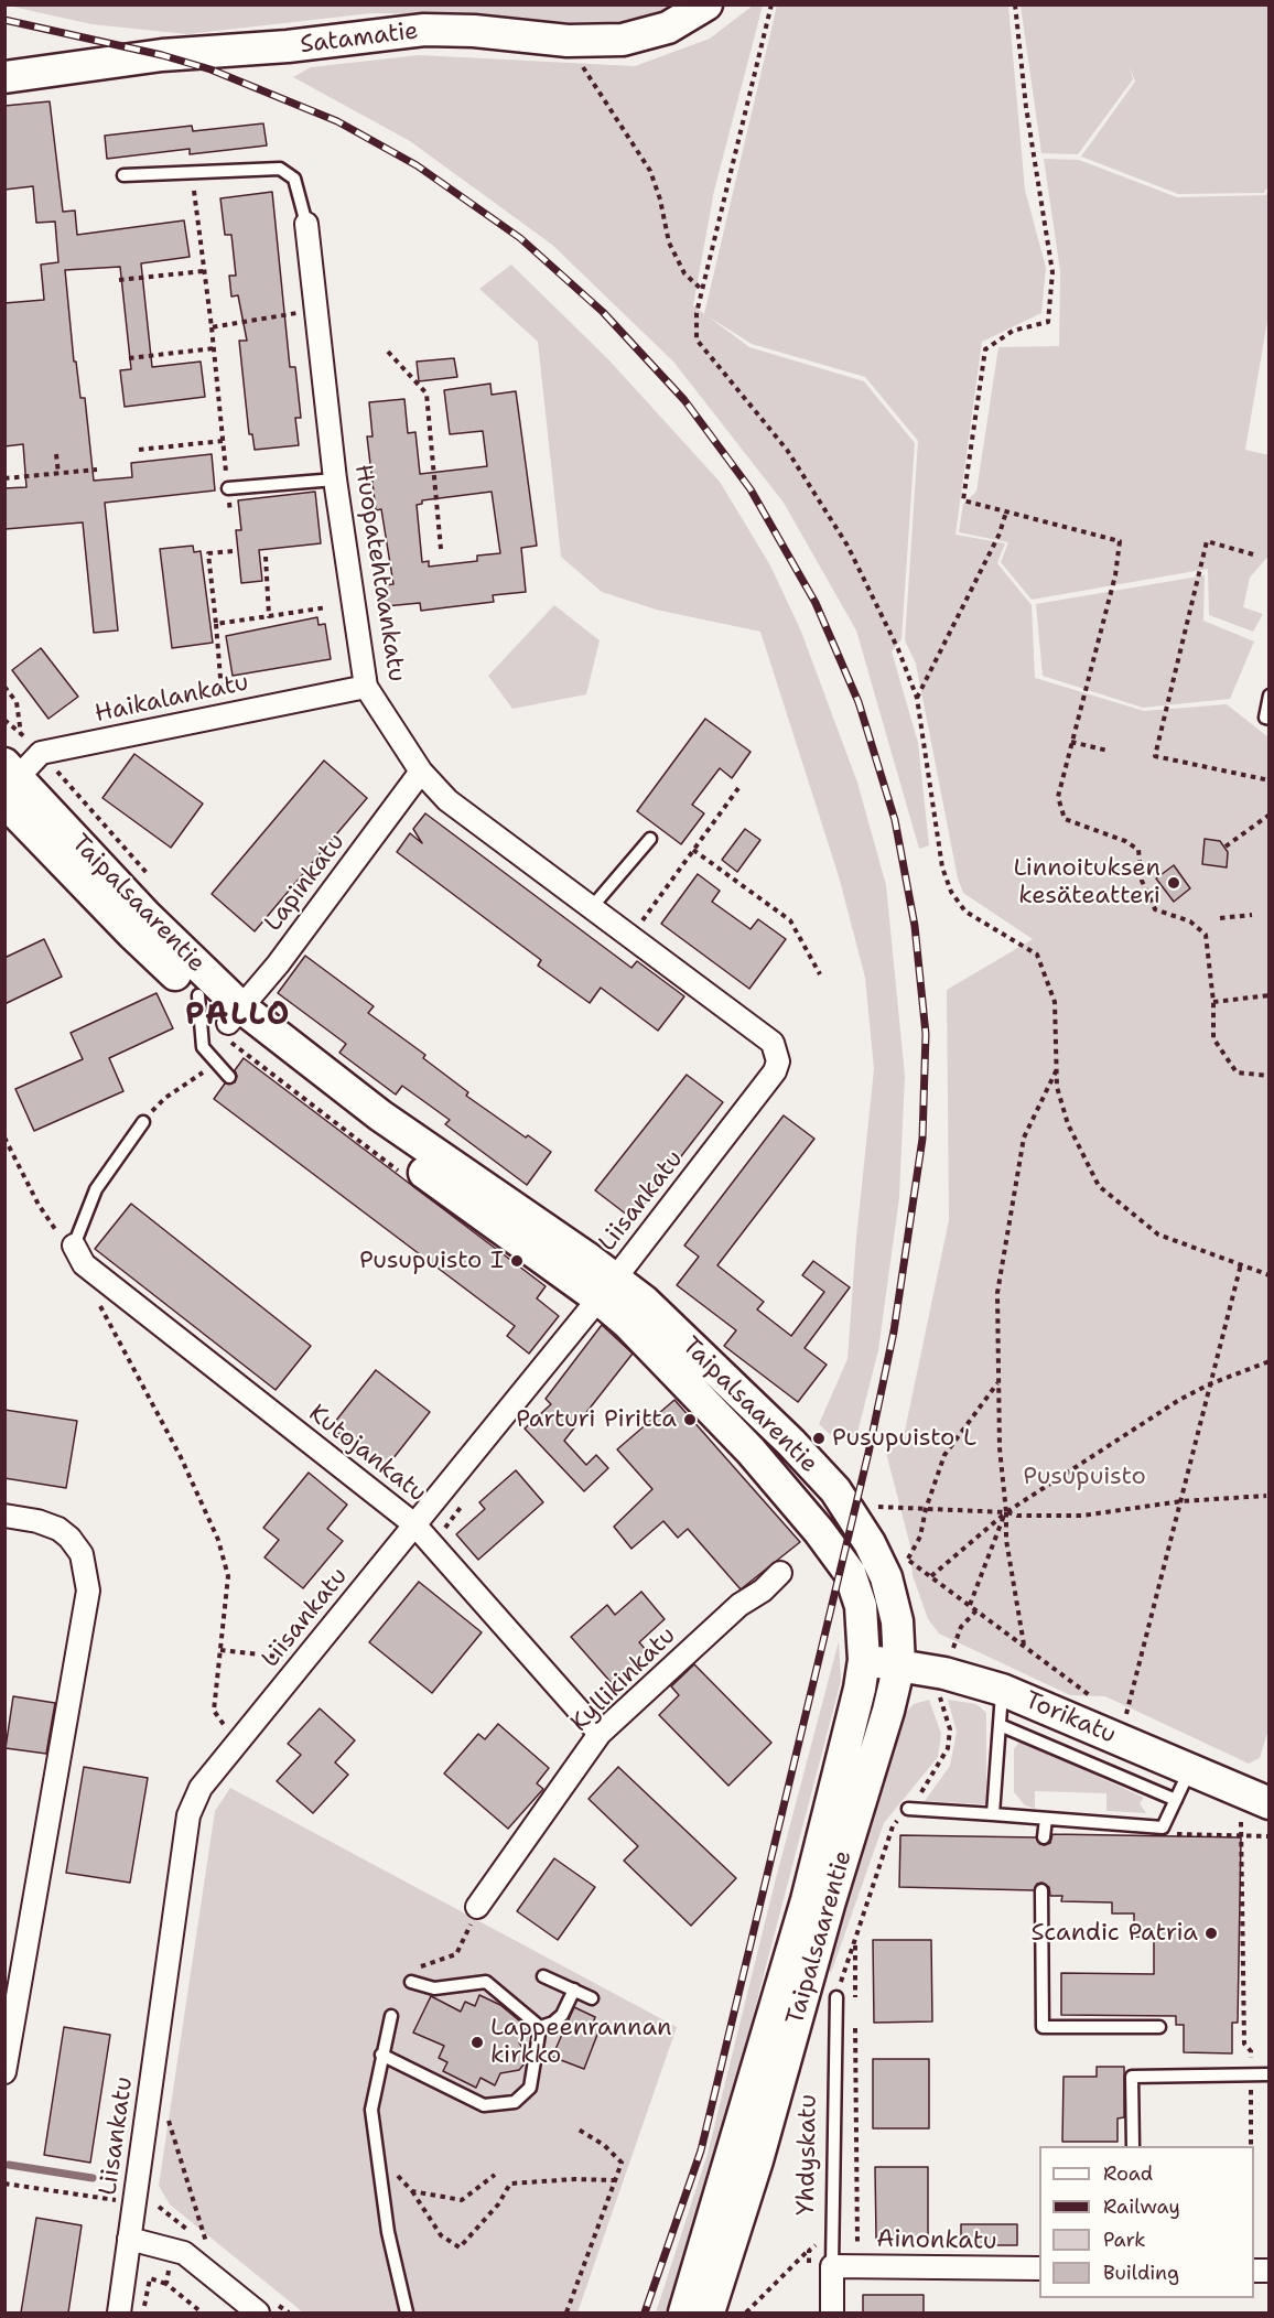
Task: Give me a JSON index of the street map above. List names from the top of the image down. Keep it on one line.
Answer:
{"streets":{"main road":["Satamatie","Taipalsaarentie","Torikatu"],"street":["Huopatehtaankatu","Haikalankatu","Lapinkatu","Liisankatu","Kutojankatu","Kyllikinkatu","Yhdyskatu","Ainonkatu"]},"crossings":[["Huopatehtaankatu","Haikalankatu"],["Huopatehtaankatu","Lapinkatu"],["Huopatehtaankatu","Liisankatu"],["Lapinkatu","Taipalsaarentie"],["Taipalsaarentie","Liisankatu"],["Taipalsaarentie","Torikatu"],["Liisankatu","Kutojankatu"],["Kutojankatu","Kyllikinkatu"],["Yhdyskatu","Ainonkatu"]],"districts":["PALLO"],"parks":["Pusupuisto"],"places":["Linnoituksen kesäteatteri","Pusupuisto I","Parturi Piritta","Pusupuisto L","Scandic Patria","Lappeenrannan kirkko"],"legend":["Road","Railway","Park","Building"]}
